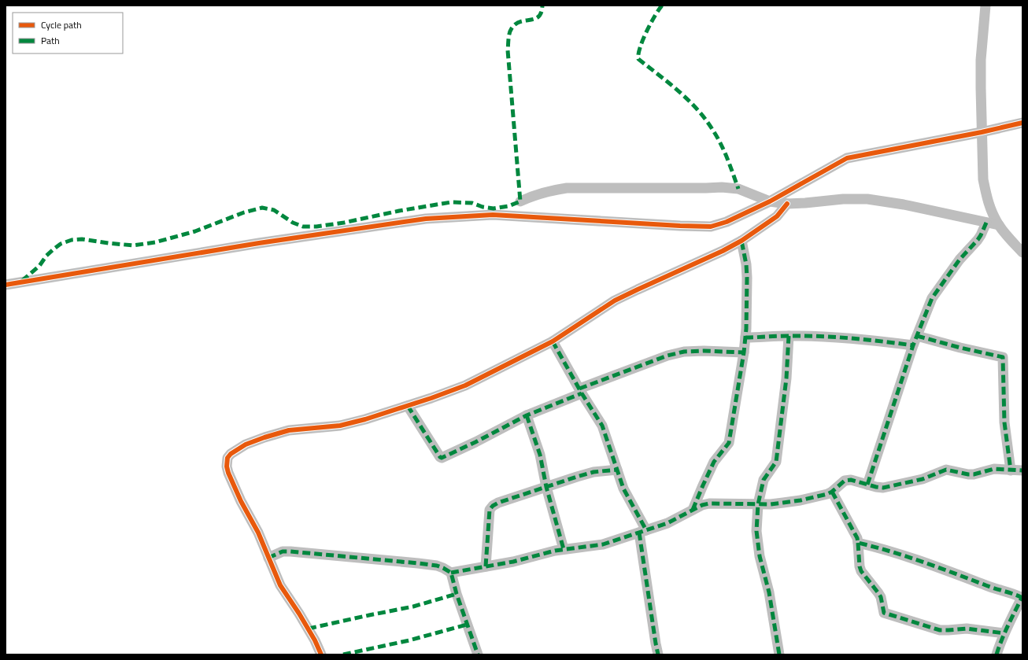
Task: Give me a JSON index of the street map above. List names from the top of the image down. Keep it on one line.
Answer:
{"legend":["Cycle path","Path"]}
